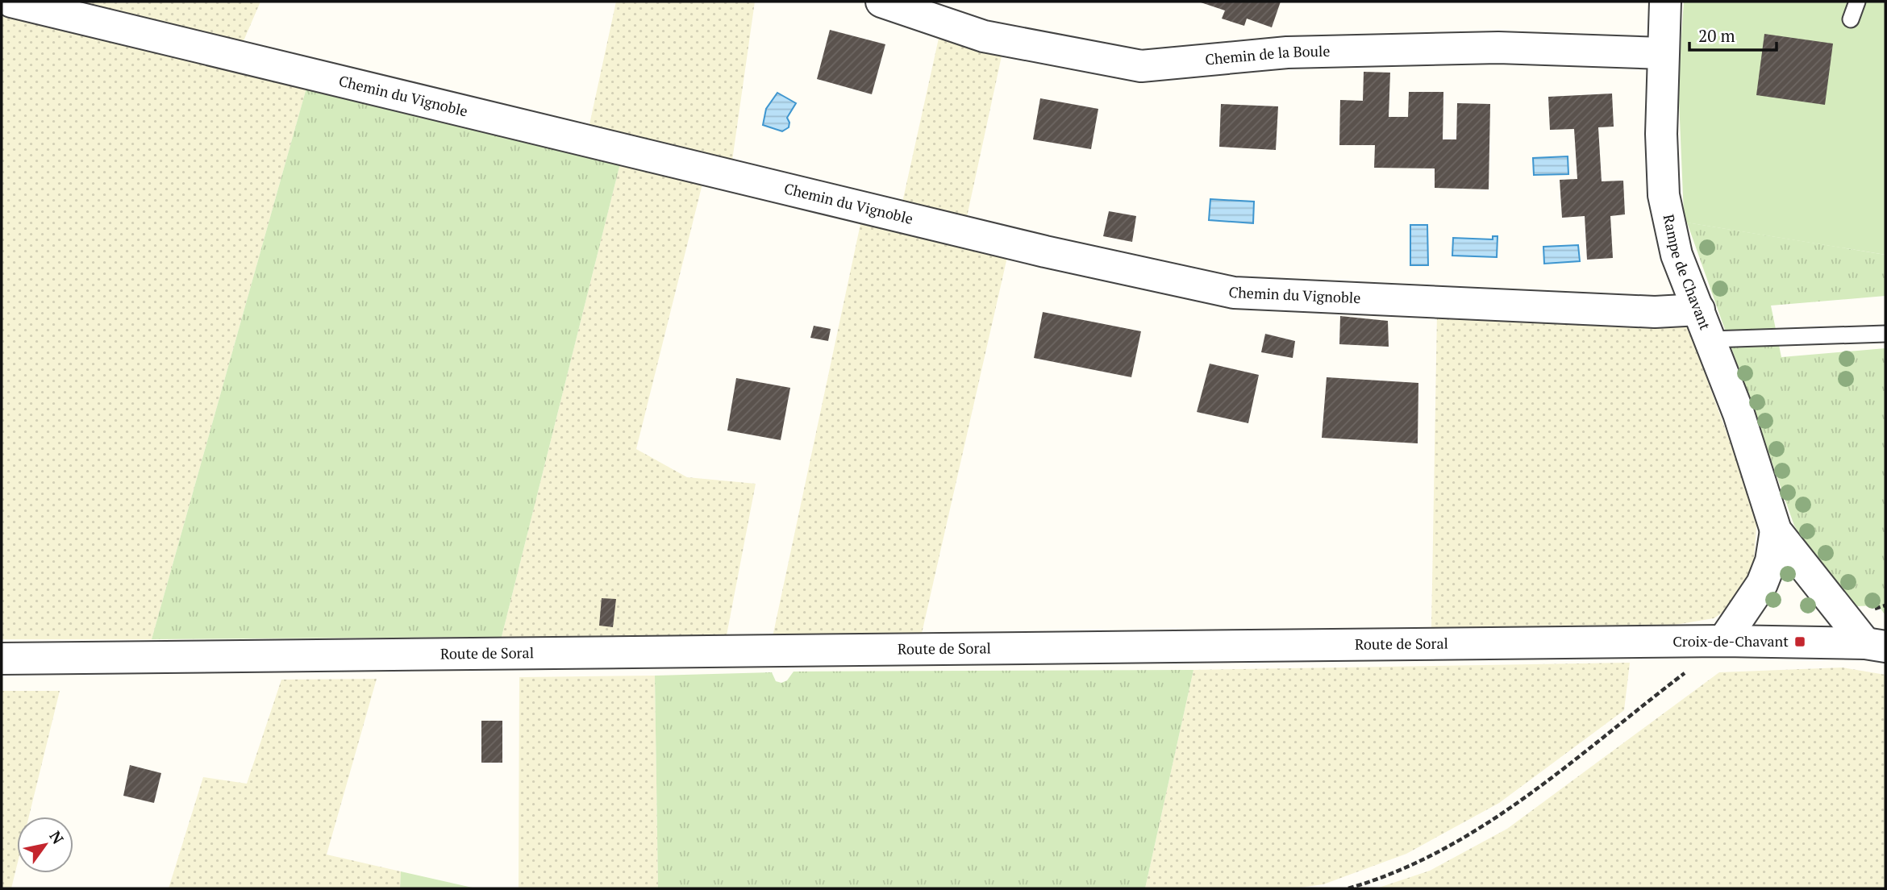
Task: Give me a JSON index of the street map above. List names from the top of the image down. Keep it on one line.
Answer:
{"streets":{"street":["Chemin de la Boule","Chemin du Vignoble","Rampe de Chavant","Route de Soral"]},"crossings":[["Chemin de la Boule","Rampe de Chavant"],["Chemin du Vignoble","Rampe de Chavant"],["Rampe de Chavant","Route de Soral"]],"places":{"transit":["Croix-de-Chavant"]},"scale_bar":"20 m","north":"top right"}
